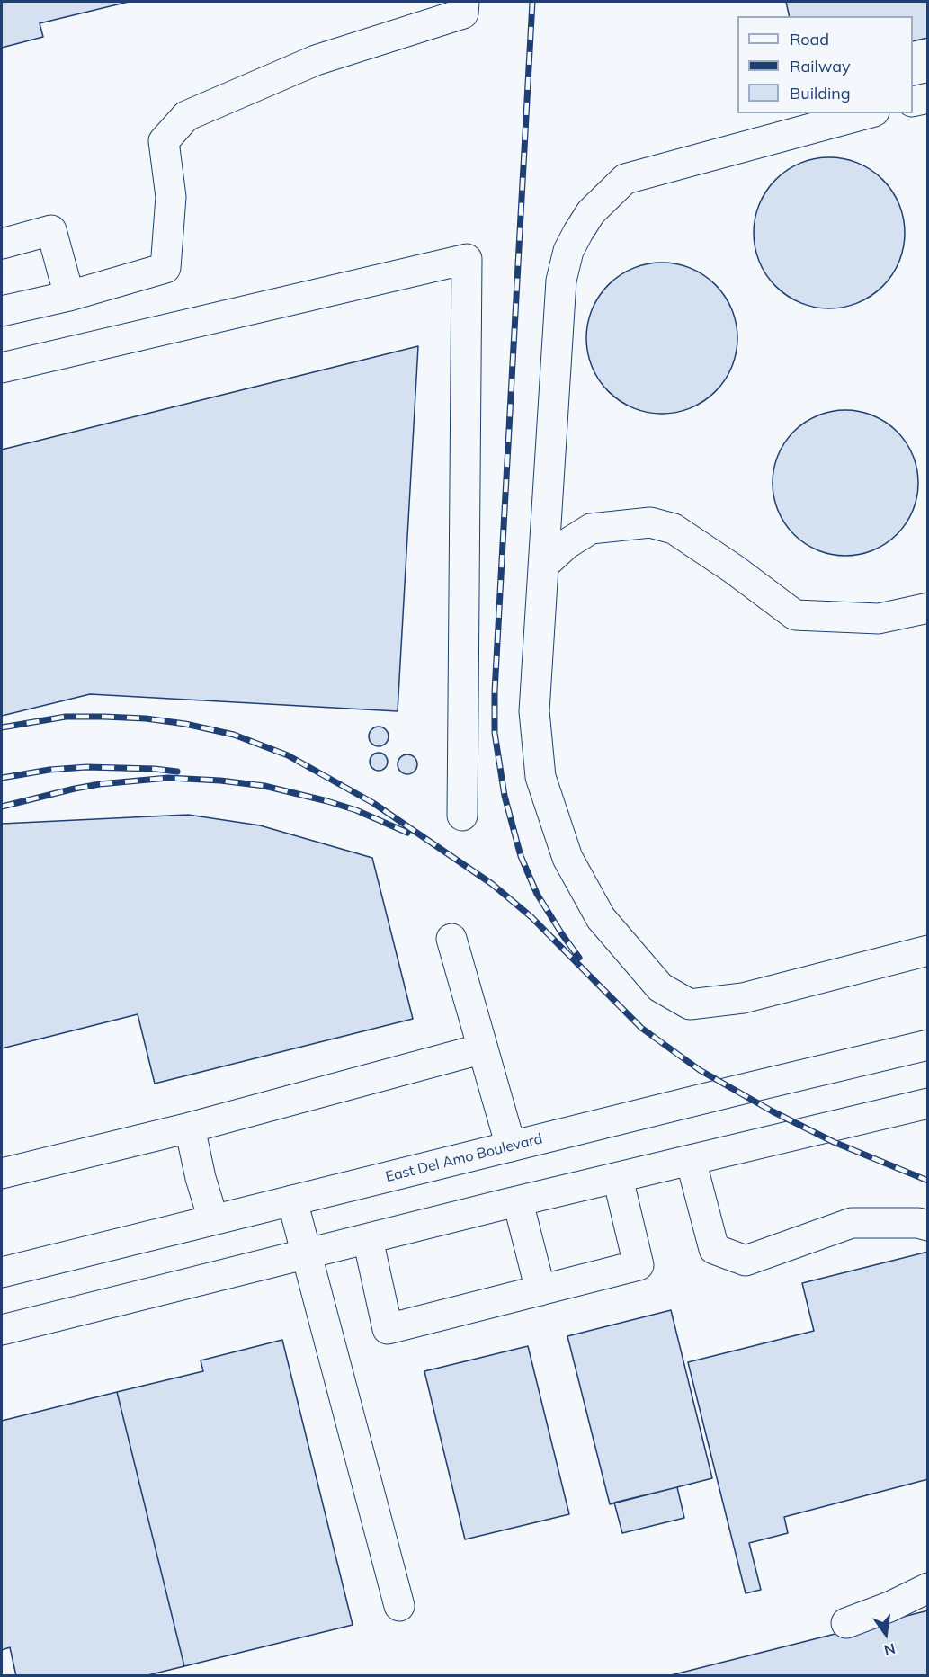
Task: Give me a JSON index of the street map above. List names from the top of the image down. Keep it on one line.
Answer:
{"streets":{"main road":["East Del Amo Boulevard"]},"legend":["Road","Railway","Building"],"north":"bottom"}
